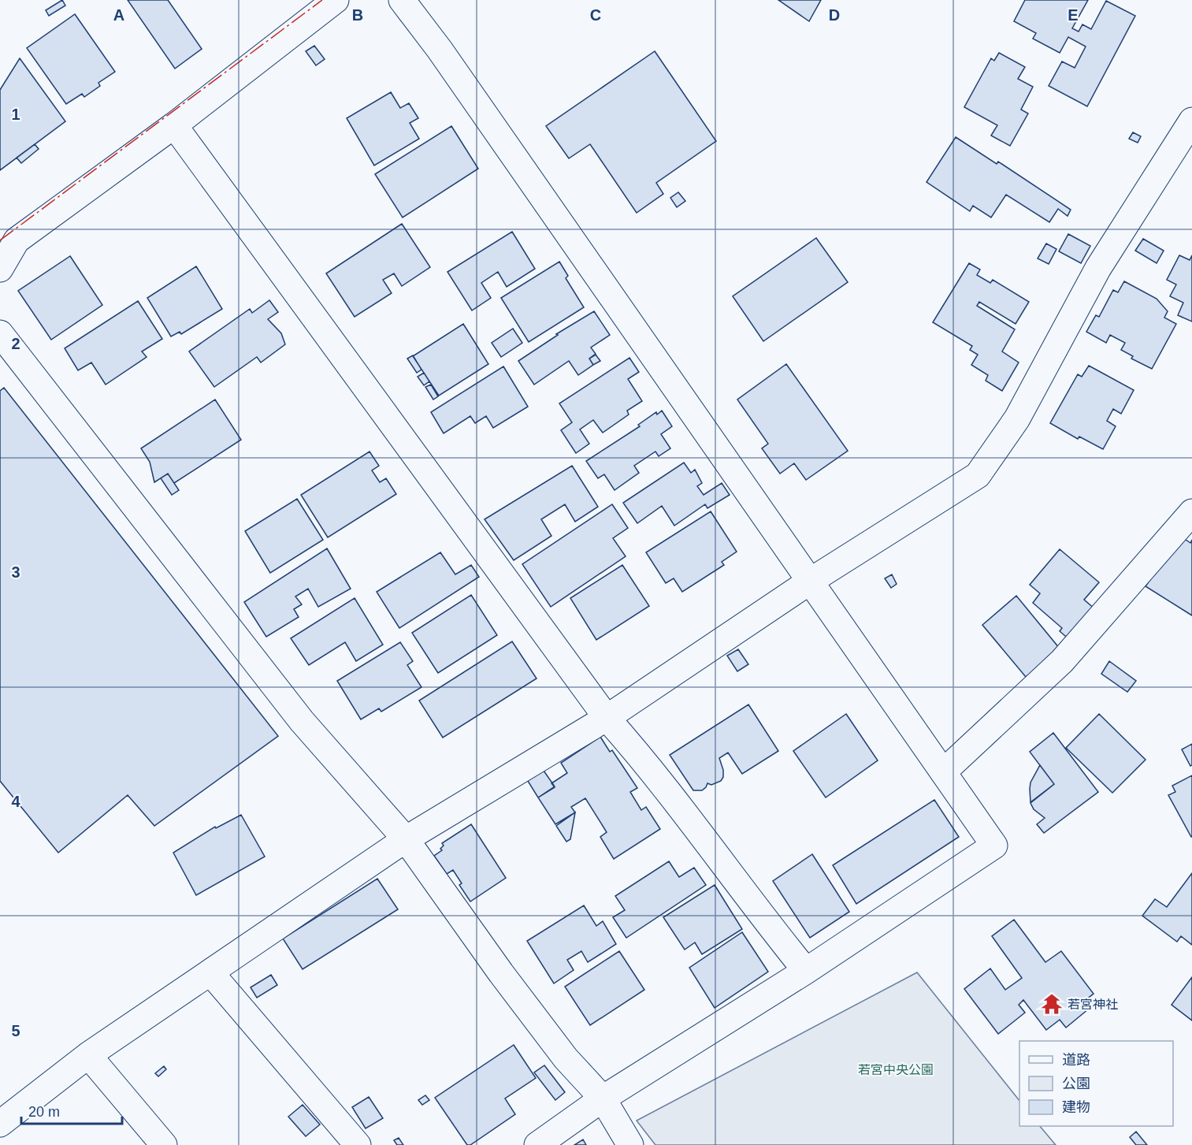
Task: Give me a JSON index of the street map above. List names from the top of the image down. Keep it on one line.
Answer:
{"parks":["若宮中央公園"],"places":{"temple":["若宮神社"]},"legend":["道路","公園","建物"],"scale_bar":"20 m","grid":{"columns":["A","B","C","D","E"],"rows":["1","2","3","4","5"]}}
